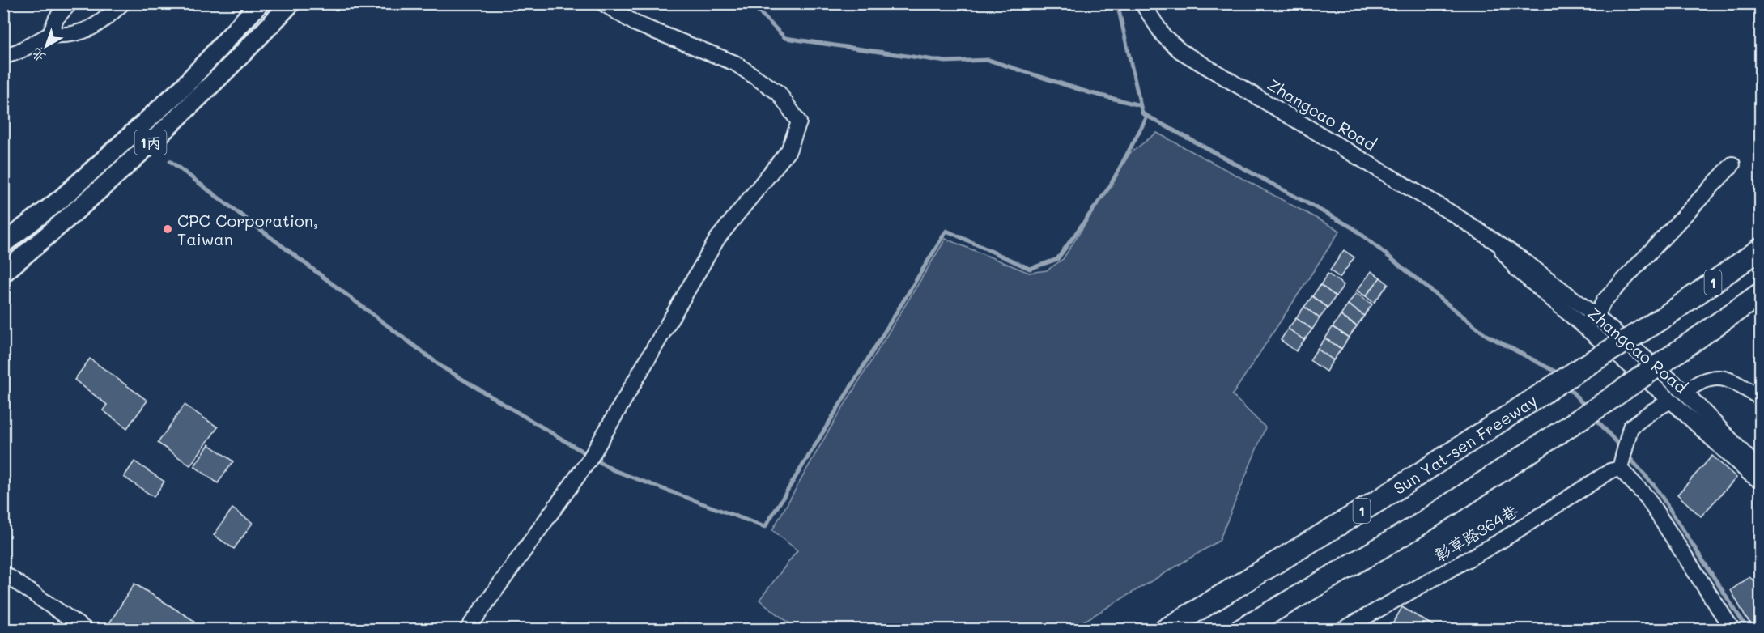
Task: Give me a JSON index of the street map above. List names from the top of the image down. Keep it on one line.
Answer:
{"streets":{"highway":["1","Sun Yat-sen Freeway"],"main road":["1丙"],"street":["Zhangcao Road","彰草路364巷"]},"places":["CPC Corporation, Taiwan"],"north":"bottom left"}
